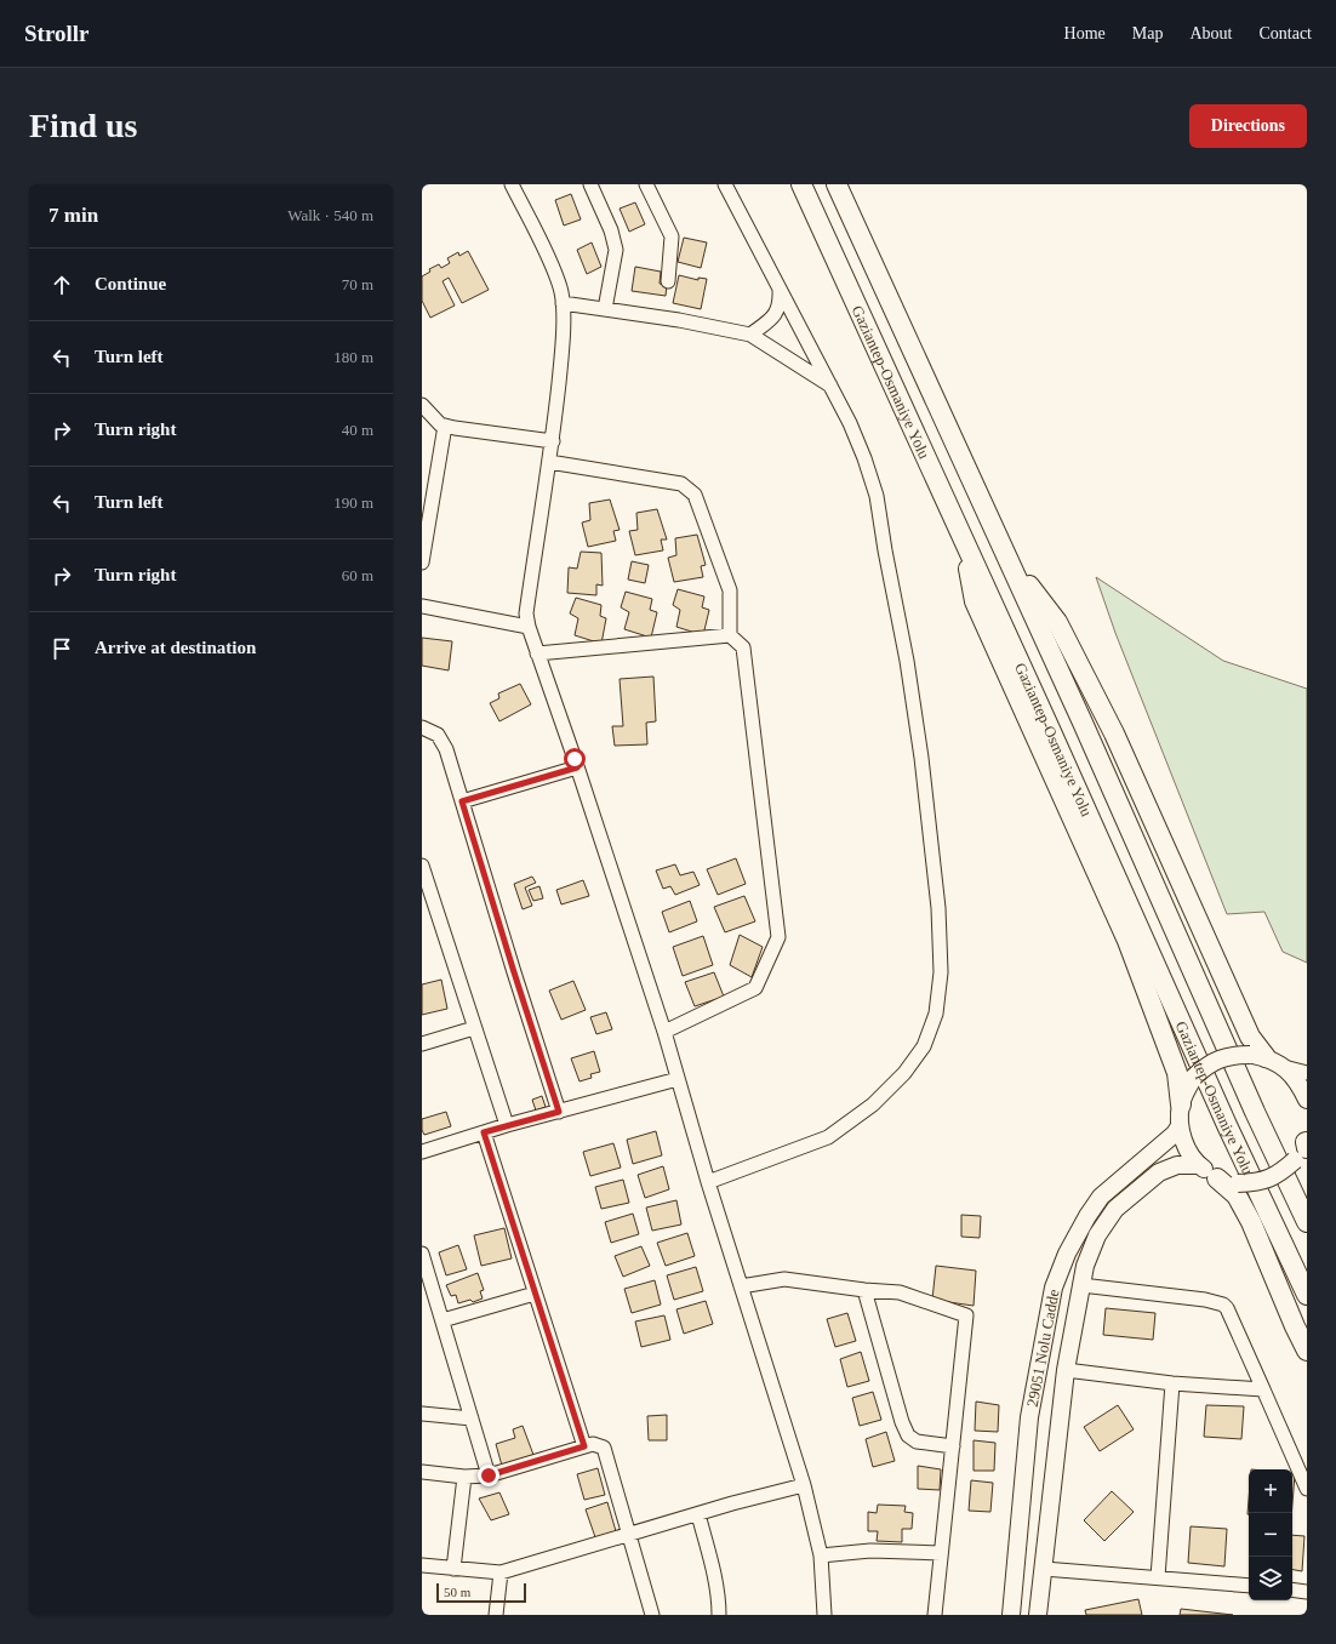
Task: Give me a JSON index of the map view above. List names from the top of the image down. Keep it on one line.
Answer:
{"streets":{"highway":["Gaziantep-Osmaniye Yolu"],"main road":["29051 Nolu Cadde"]},"scale_bar":"50 m","page":{"header":"Strollr","nav":["Home","Map","About","Contact"],"buttons":"Directions","title":"Find us","heading":["7 min","Walk · 540 m"],"list":[["Continue","70 m"],["Turn left","180 m"],["Turn right","40 m"],["Turn left","190 m"],["Turn right","60 m"],"Arrive at destination"],"map_buttons":["+","−"],"scale":"50 m"}}
